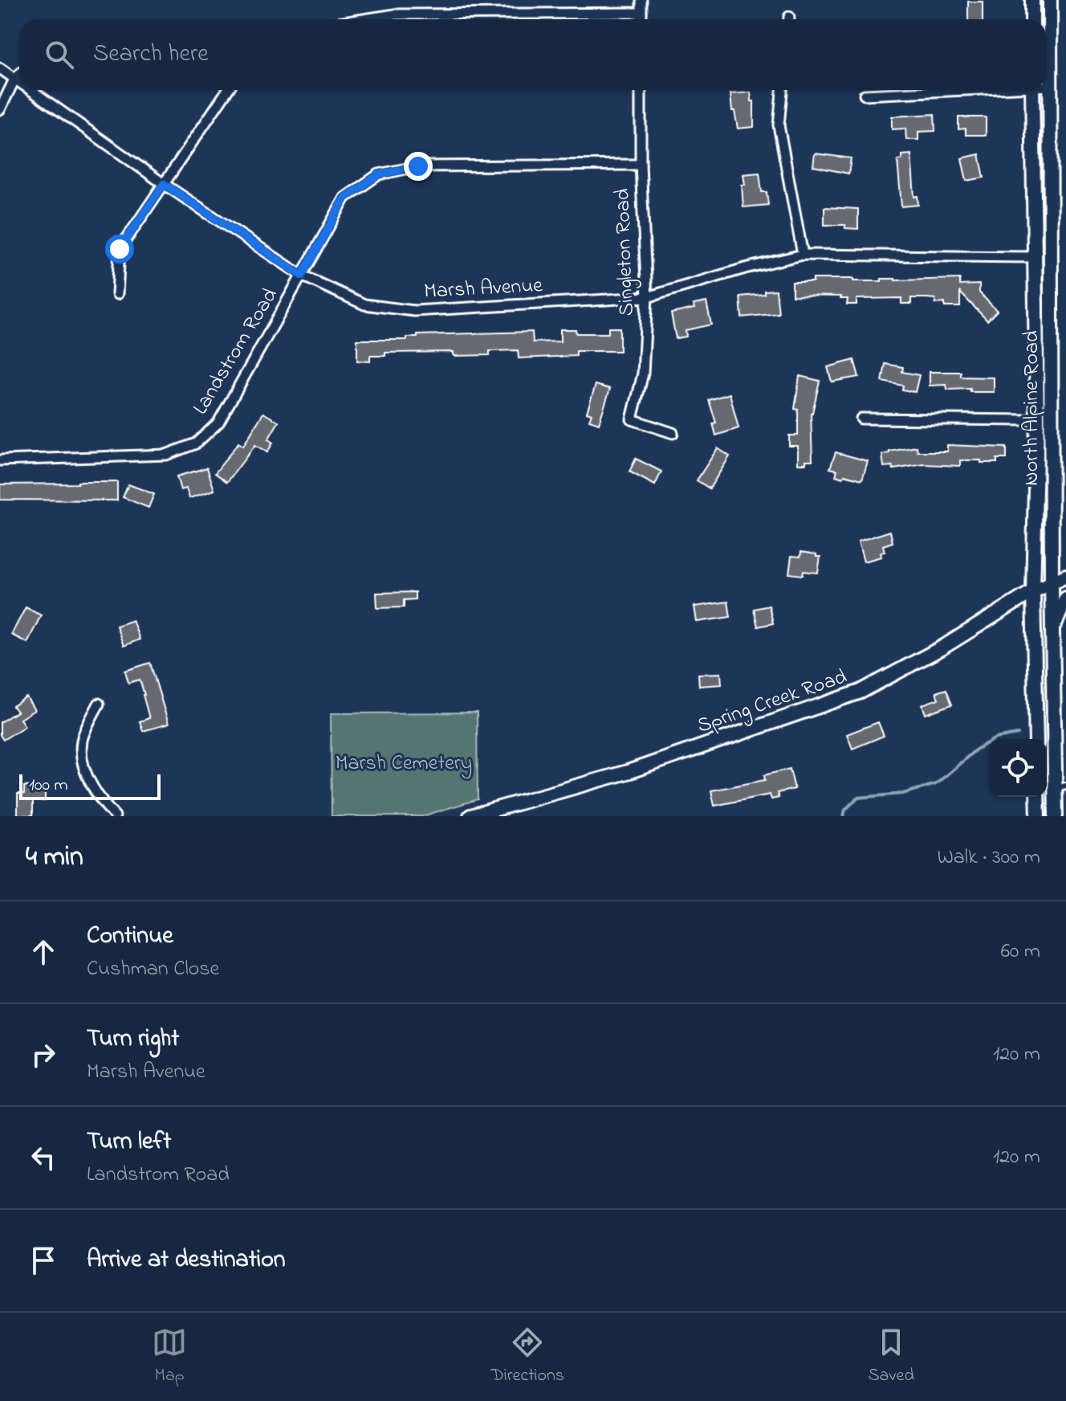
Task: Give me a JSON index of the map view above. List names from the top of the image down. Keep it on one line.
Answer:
{"streets":{"main road":["North Alpine Road","Spring Creek Road"],"street":["Singleton Road","Marsh Avenue","Landstrom Road"]},"crossings":[["Singleton Road","Marsh Avenue"],["Singleton Road","Landstrom Road"],["Marsh Avenue","Landstrom Road"],["Marsh Avenue","North Alpine Road"],["North Alpine Road","Spring Creek Road"]],"parks":["Marsh Cemetery"],"scale_bar":"100 m","page":{"search":"Search here","scale":"100 m","heading":["4 min","Walk · 300 m"],"list":[["Continue","Cushman Close","60 m"],["Turn right","Marsh Avenue","120 m"],["Turn left","Landstrom Road","120 m"],"Arrive at destination"],"nav":["Map","Directions","Saved"]}}
